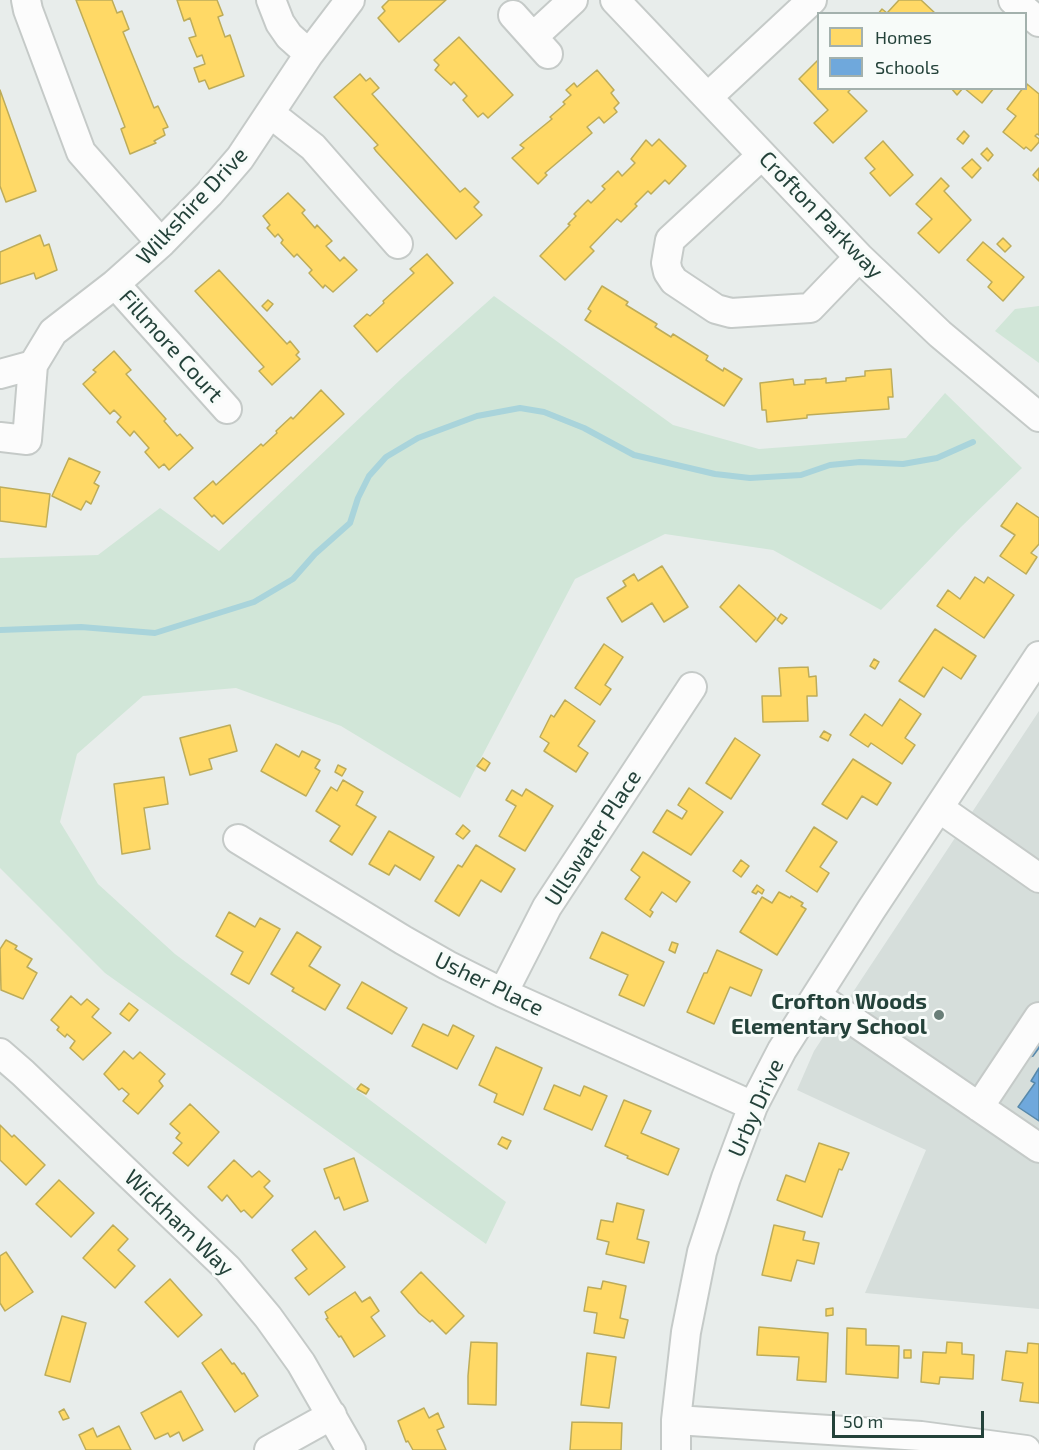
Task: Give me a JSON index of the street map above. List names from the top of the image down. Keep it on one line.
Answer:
{"streets":{"street":["Wilkshire Drive","Crofton Parkway","Fillmore Court","Ullswater Place","Usher Place","Urby Drive","Wickham Way"]},"crossings":[["Wilkshire Drive","Fillmore Court"],["Ullswater Place","Usher Place"],["Usher Place","Urby Drive"]],"places":["Crofton Woods Elementary School"],"legend":["Homes","Schools"],"scale_bar":"50 m"}
